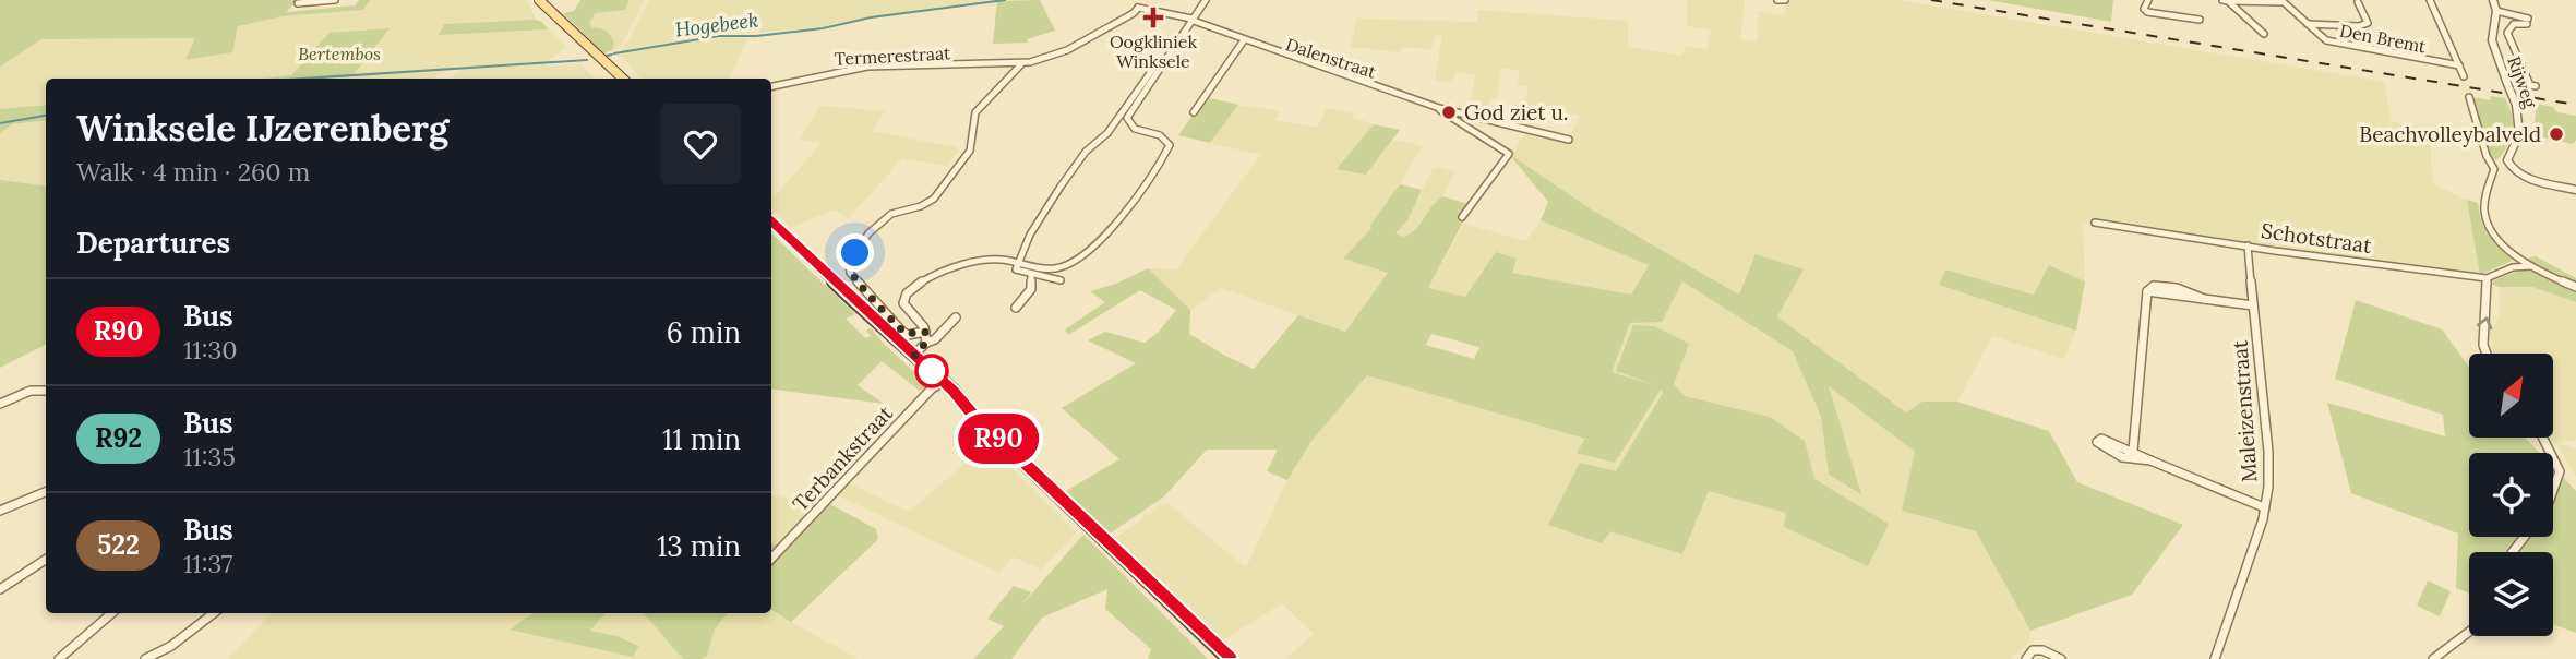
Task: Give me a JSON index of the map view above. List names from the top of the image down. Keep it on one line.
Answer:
{"streets":{"street":["Den Bremt","Termerestraat","Dalenstraat","Rijweg","Schotstraat","Maleizenstraat","Terbankstraat"]},"crossings":[["Schotstraat","Maleizenstraat"]],"water":["Hogebeek"],"parks":["Bertembos"],"places":{"health":["Oogkliniek Winksele"],"other":["God ziet u.","Beachvolleybalveld"]},"lines":["bus line R90"],"north":"top right","page":{"on_map":"R90","heading":[["Winksele IJzerenberg","Walk · 4 min · 260 m"],"Departures"],"list":[{"mark":"R90","name":"Bus","note":"11:30","value":"6 min"},{"mark":"R92","name":"Bus","note":"11:35","value":"11 min"},{"mark":"522","name":"Bus","note":"11:37","value":"13 min"}]}}
